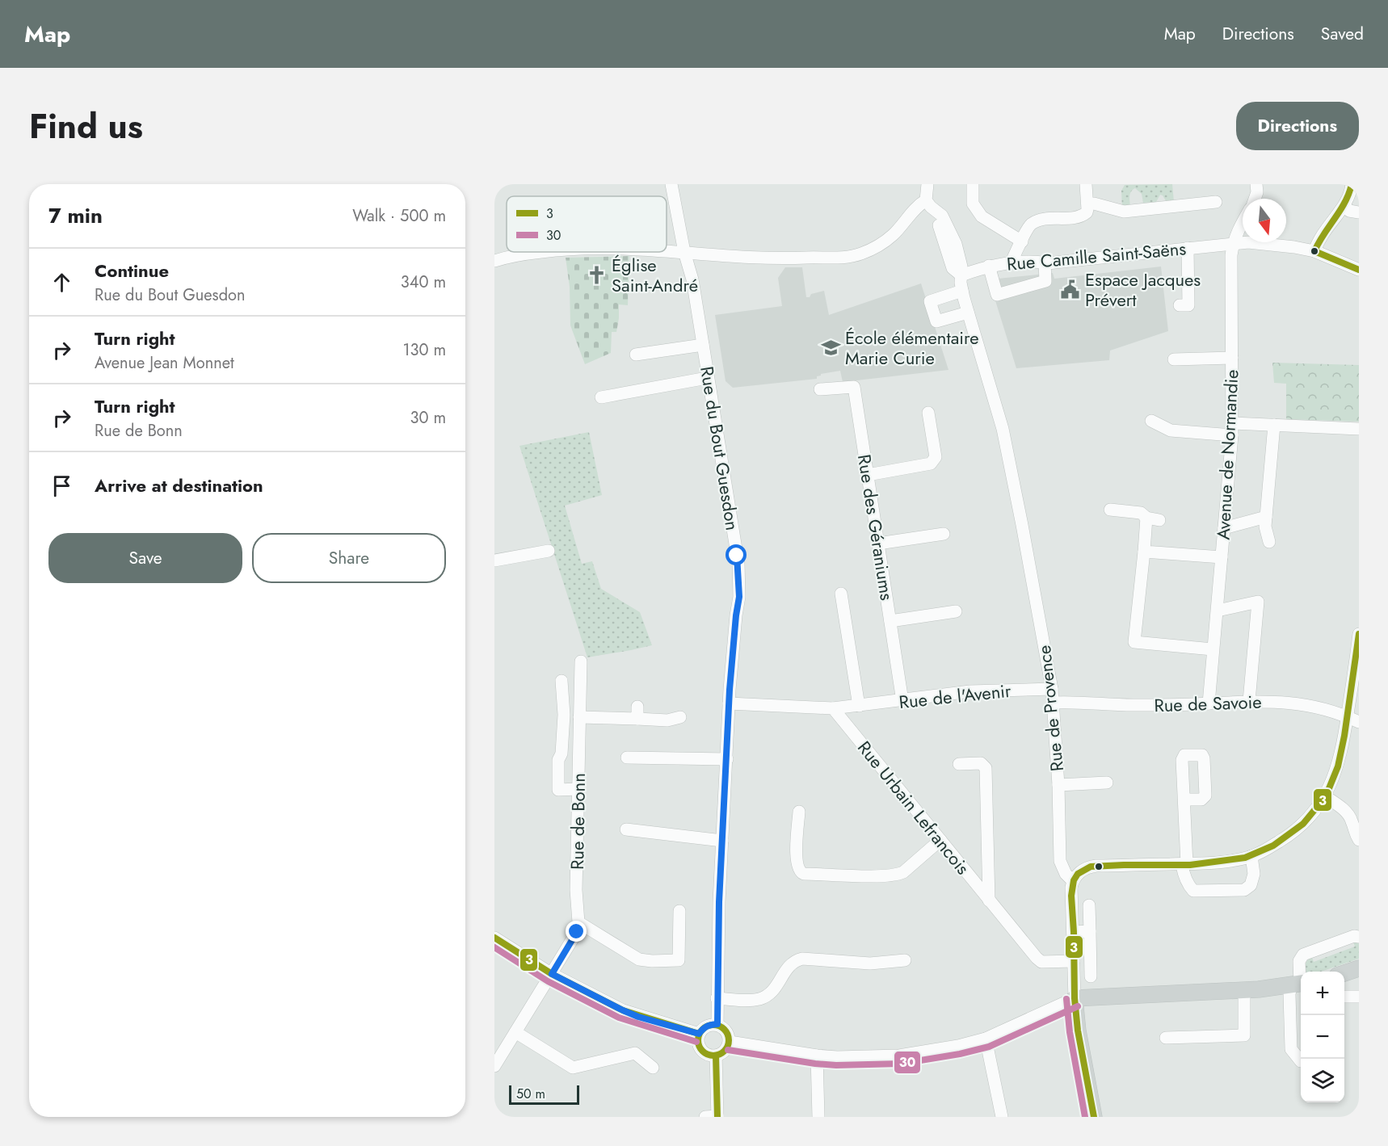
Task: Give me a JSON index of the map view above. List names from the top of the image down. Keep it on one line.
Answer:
{"streets":{"street":["Rue Camille Saint-Saëns","Rue du Bout Guesdon","Avenue de Normandie","Rue des Géraniums","Rue de l'Avenir","Rue de Savoie","Rue de Provence","Rue Urbain Lefrancois","Rue de Bonn"]},"crossings":[["Rue Camille Saint-Saëns","Avenue de Normandie"],["Rue Camille Saint-Saëns","Rue de Provence"],["Avenue de Normandie","Rue de Savoie"],["Rue des Géraniums","Rue de l'Avenir"],["Rue de l'Avenir","Rue de Provence"],["Rue de l'Avenir","Rue Urbain Lefrancois"],["Rue de Savoie","Rue de Provence"]],"places":{"church":["Église Saint-André"],"public building":["Espace Jacques Prévert"],"school or university":["École élémentaire Marie Curie"]},"lines":["transit line 3","transit line 30"],"legend":["3","30"],"scale_bar":"50 m","north":"bottom","page":{"header":"Map","nav":["Map","Directions","Saved"],"title":"Find us","buttons":["Directions",["Save","Share"]],"heading":["7 min","Walk · 500 m"],"list":[["Continue","Rue du Bout Guesdon","340 m"],["Turn right","Avenue Jean Monnet","130 m"],["Turn right","Rue de Bonn","30 m"],"Arrive at destination"],"map_buttons":["+","−"],"scale":"50 m"}}
